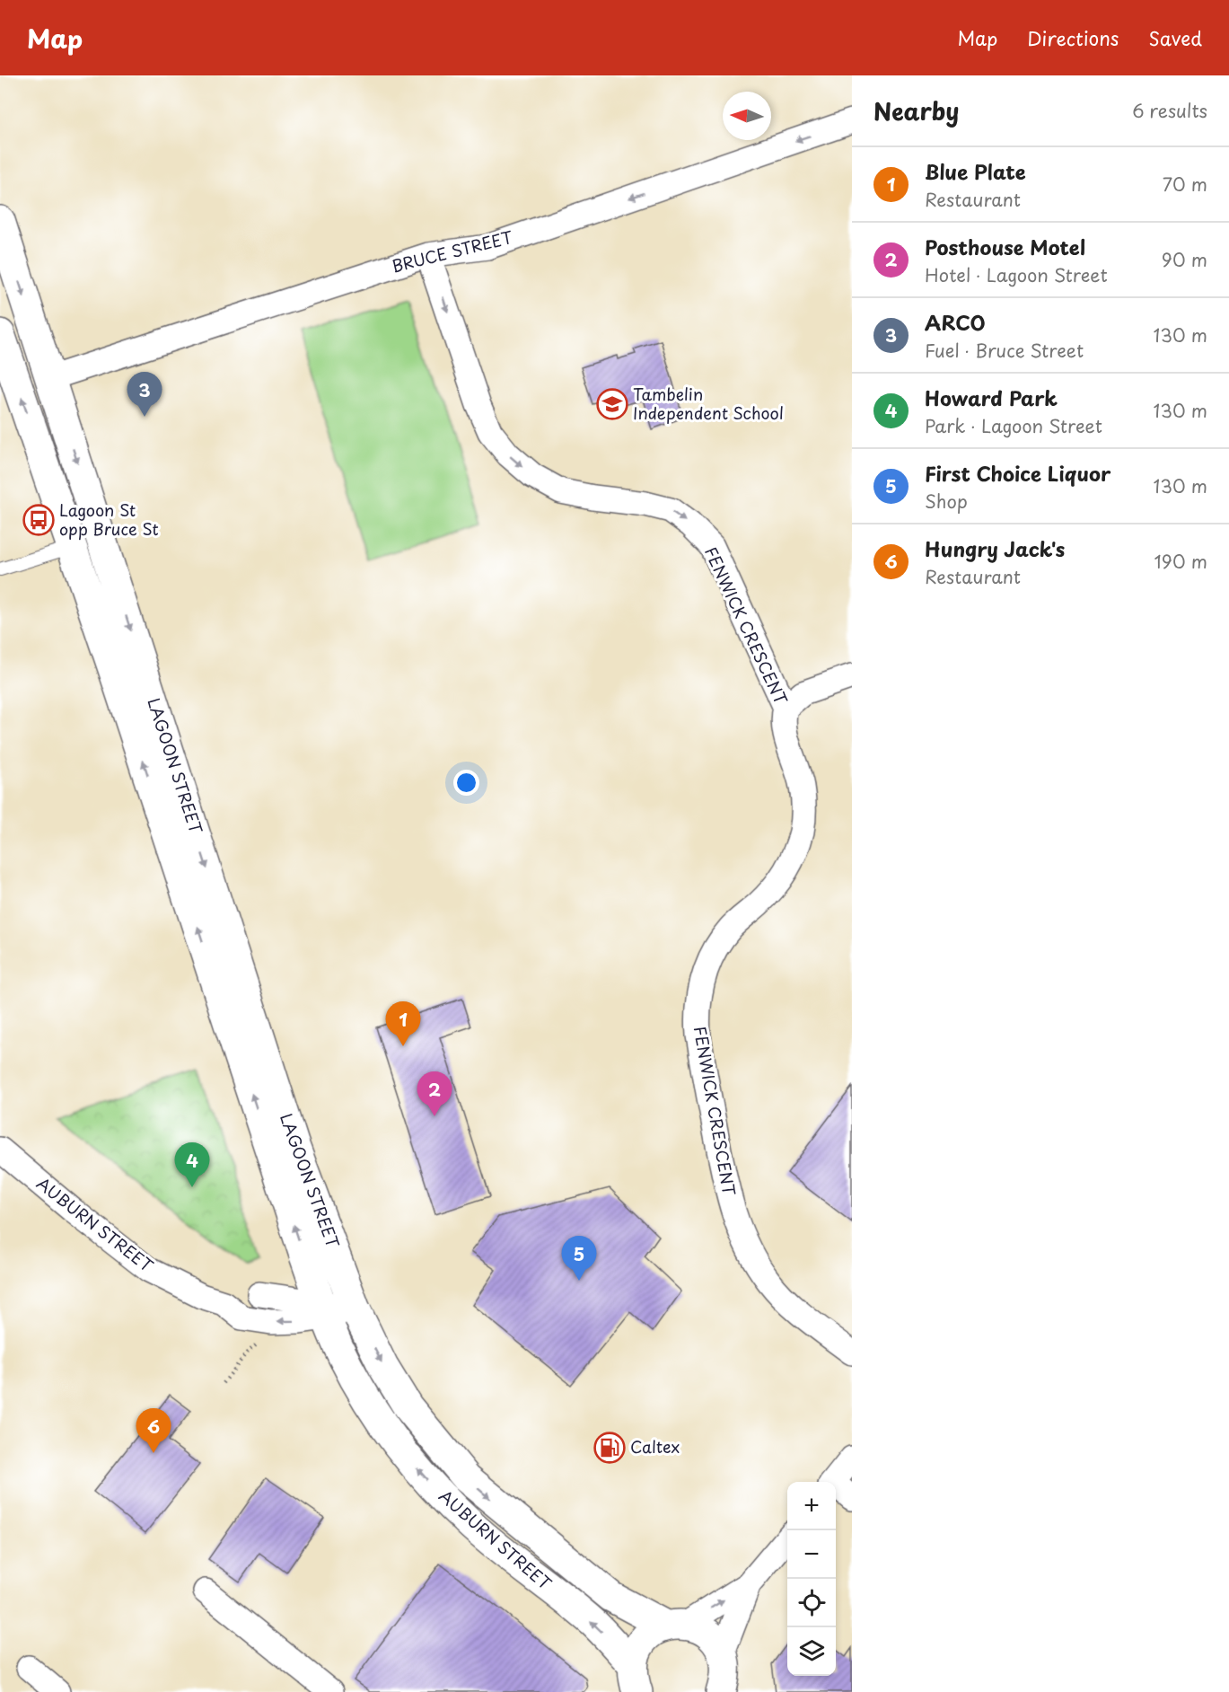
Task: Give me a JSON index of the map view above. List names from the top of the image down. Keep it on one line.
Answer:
{"streets":{"main road":["LAGOON STREET","AUBURN STREET"],"street":["BRUCE STREET","FENWICK CRESCENT"]},"crossings":[["BRUCE STREET","FENWICK CRESCENT"],["BRUCE STREET","LAGOON STREET"],["LAGOON STREET","AUBURN STREET"]],"one_way":["BRUCE STREET","FENWICK CRESCENT"],"places":{"school or university":["Tambelin Independent School"],"bus stop":["Lagoon St opp Bruce St"],"fuel station":["Caltex"]},"north":"left","page":{"header":"Map","nav":["Map","Directions","Saved"],"heading":["Nearby","6 results"],"list":[{"mark":"1","name":"Blue Plate","note":"Restaurant","value":"70 m"},{"mark":"2","name":"Posthouse Motel","note":"Hotel · Lagoon Street","value":"90 m"},{"mark":"3","name":"ARCO","note":"Fuel · Bruce Street","value":"130 m"},{"mark":"4","name":"Howard Park","note":"Park · Lagoon Street","value":"130 m"},{"mark":"5","name":"First Choice Liquor","note":"Shop","value":"130 m"},{"mark":"6","name":"Hungry Jack's","note":"Restaurant","value":"190 m"}],"pins":["3","1","2","4","5","6"],"map_buttons":["+","−"]}}
